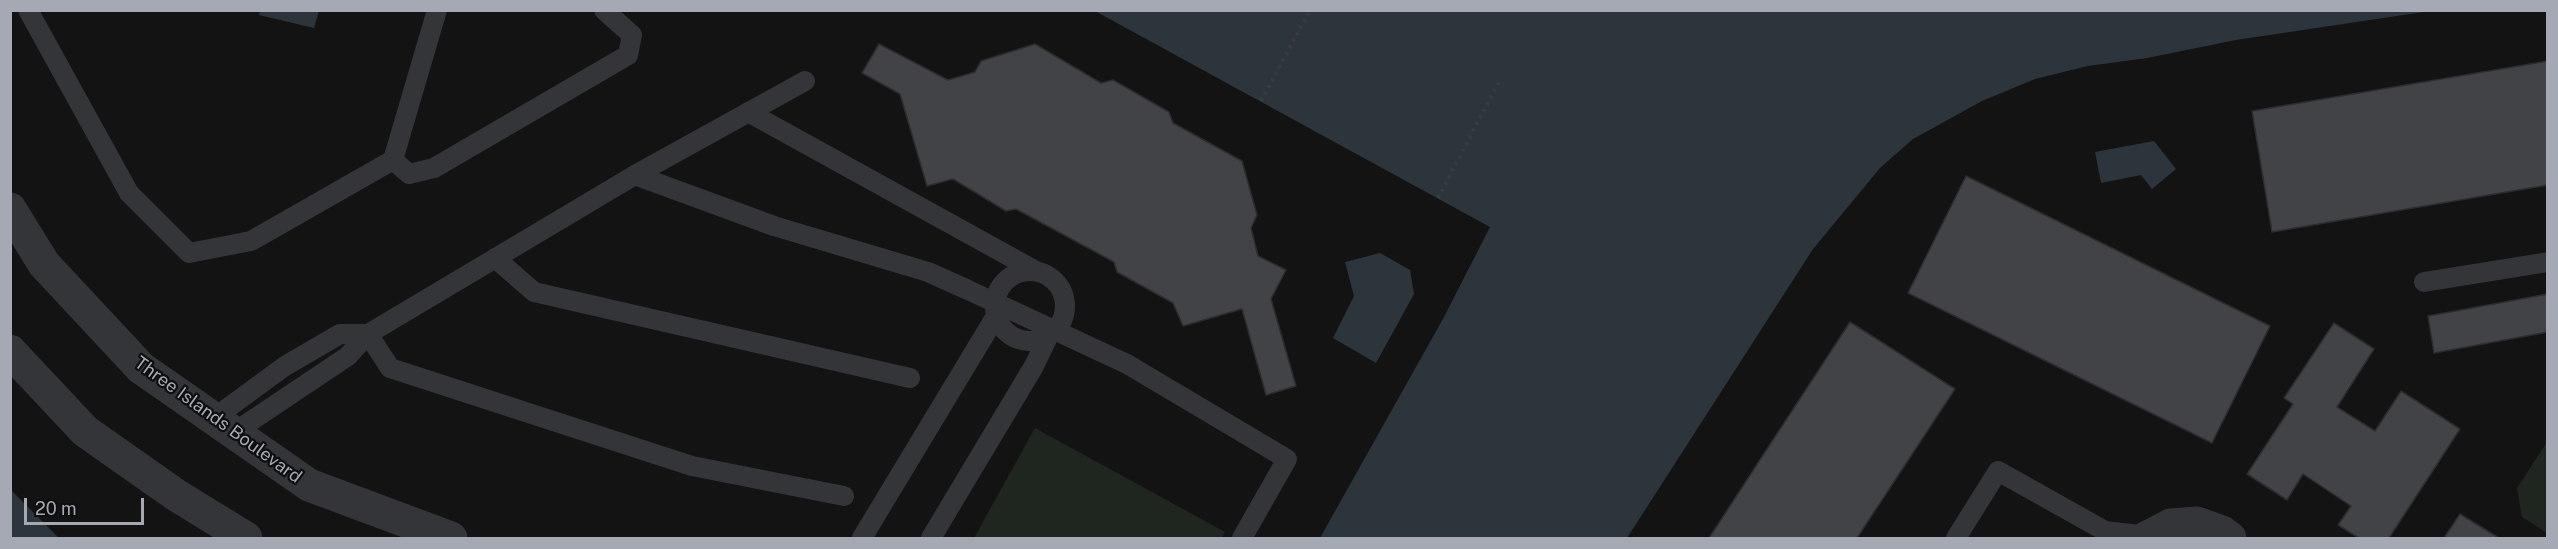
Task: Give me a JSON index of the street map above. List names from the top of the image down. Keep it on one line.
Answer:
{"streets":{"street":["Three Islands Boulevard"]},"scale_bar":"20 m"}
